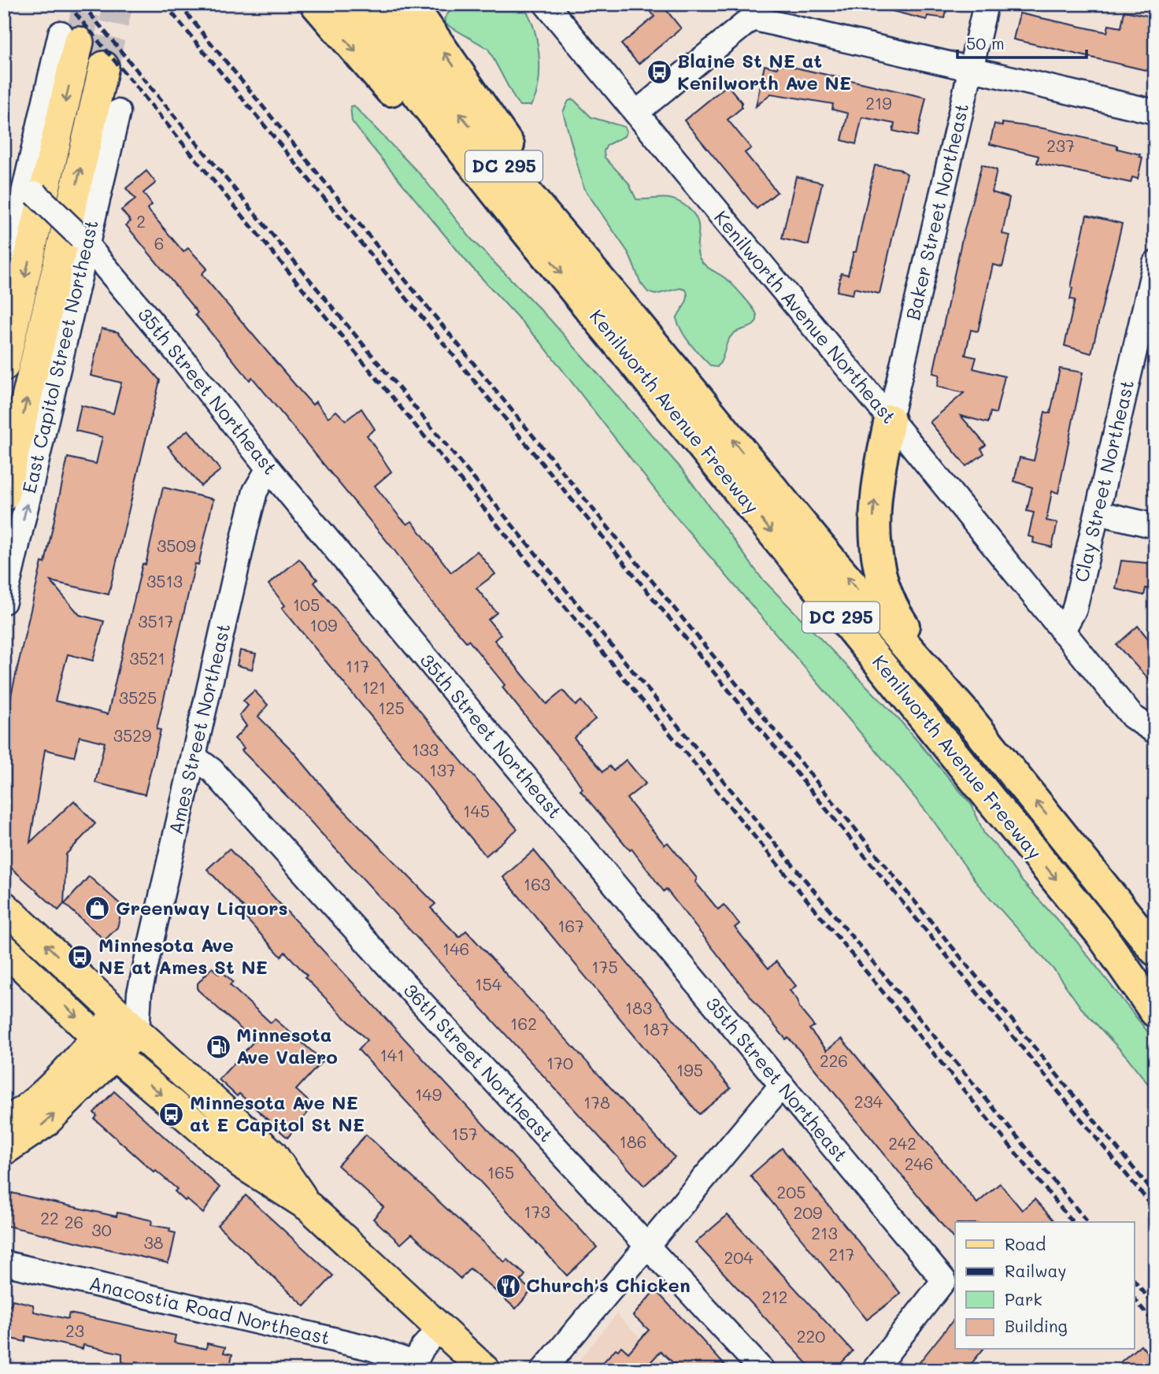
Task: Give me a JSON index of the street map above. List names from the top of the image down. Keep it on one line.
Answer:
{"streets":{"highway":["DC 295","Kenilworth Avenue Freeway"],"main road":["East Capitol Street Northeast"],"street":["Baker Street Northeast","Kenilworth Avenue Northeast","35th Street Northeast","Clay Street Northeast","Ames Street Northeast","36th Street Northeast","Anacostia Road Northeast"]},"crossings":[["DC 295","Kenilworth Avenue Freeway"],["Baker Street Northeast","Kenilworth Avenue Northeast"],["Kenilworth Avenue Northeast","Clay Street Northeast"],["East Capitol Street Northeast","35th Street Northeast"],["35th Street Northeast","Ames Street Northeast"],["Ames Street Northeast","36th Street Northeast"]],"places":{"bus stop":["Blaine St NE at Kenilworth Ave NE","Minnesota Ave NE at Ames St NE","Minnesota Ave NE at E Capitol St NE"],"shop":["Greenway Liquors"],"fuel station":["Minnesota Ave Valero"],"restaurant":["Church's Chicken"]},"house_numbers":["219","237","2","6","3509","3513","105","3517","109","3521","117","121","3525","125","3529","133","137","145","163","167","146","175","154","183","162","187","141","226","170","195","149","234","178","157","186","242","246","165","205","173","209","22","26","30","213","38","217","204","212","23","220"],"legend":["Road","Railway","Park","Building"],"scale_bar":"50 m"}
